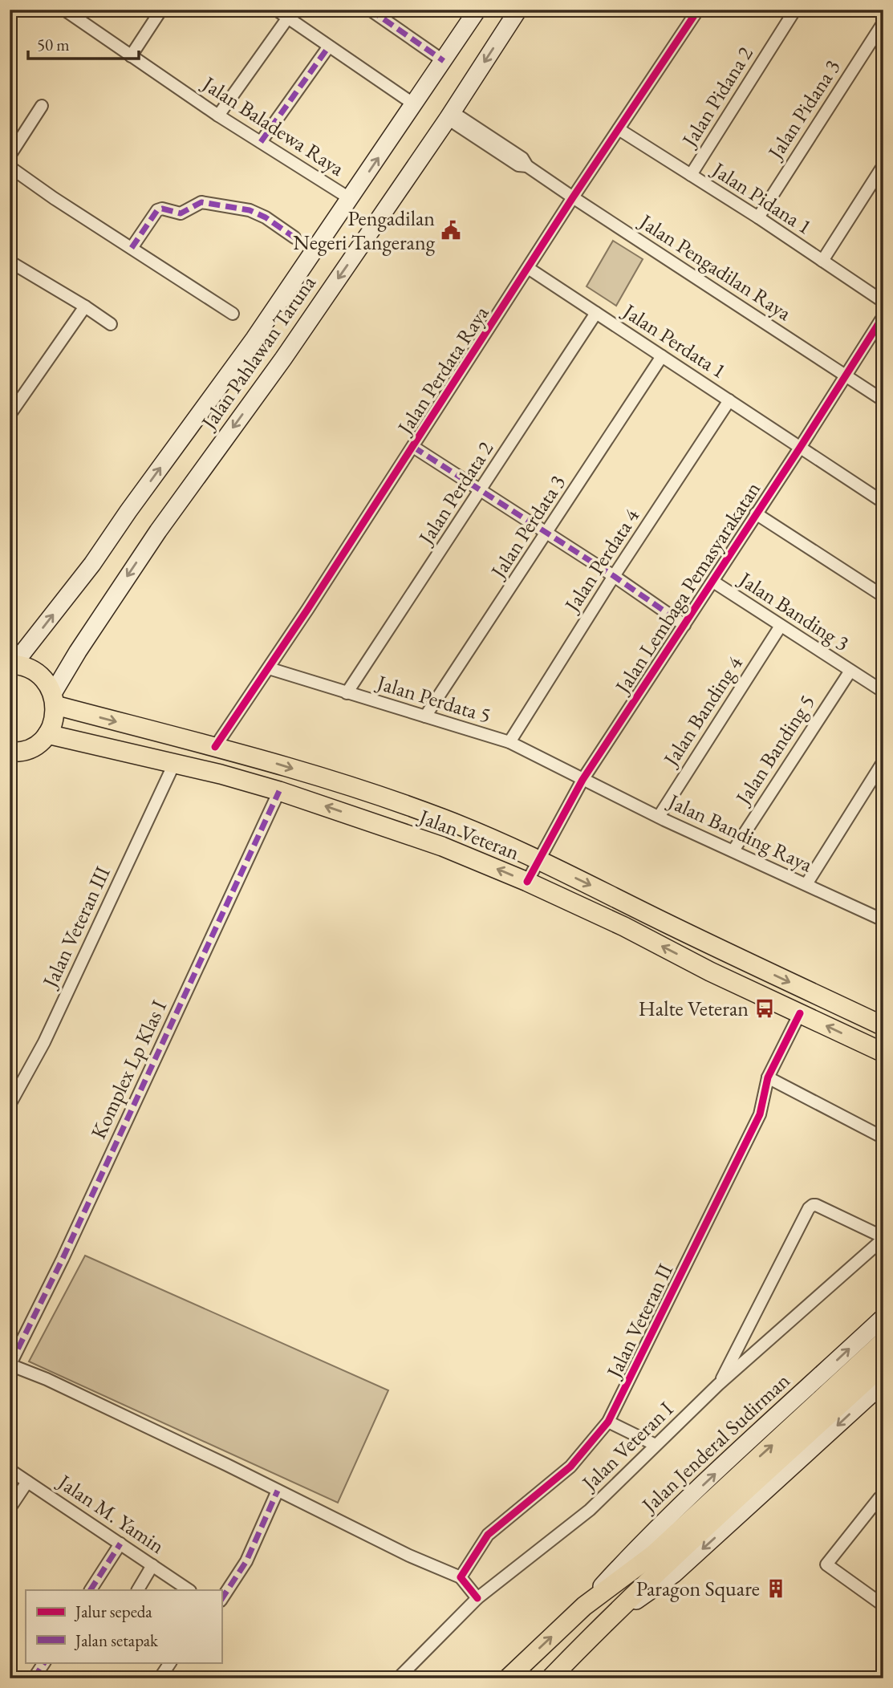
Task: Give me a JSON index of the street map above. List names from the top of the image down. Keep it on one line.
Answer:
{"streets":{"main road":["Jalan Pahlawan Taruna","Jalan Veteran","Jalan Jenderal Sudirman"],"street":["Jalan Pidana 2","Jalan Pidana 3","Jalan Baladewa Raya","Jalan Pidana 1","Jalan Pengadilan Raya","Jalan Perdata 1","Jalan Perdata Raya","Jalan Perdata 2","Jalan Perdata 3","Jalan Perdata 4","Jalan Lembaga Pemasyarakatan","Jalan Banding 3","Jalan Perdata 5","Jalan Banding 4","Jalan Banding 5","Jalan Banding Raya","Jalan Veteran III","Komplex Lp Klas I","Jalan Veteran II","Jalan Veteran I","Jalan M. Yamin"]},"crossings":[["Jalan Pidana 2","Jalan Pidana 1"],["Jalan Pidana 3","Jalan Pidana 1"],["Jalan Baladewa Raya","Jalan Pahlawan Taruna"],["Jalan Pidana 1","Jalan Perdata Raya"],["Jalan Pengadilan Raya","Jalan Pahlawan Taruna"],["Jalan Pengadilan Raya","Jalan Perdata Raya"],["Jalan Pengadilan Raya","Jalan Lembaga Pemasyarakatan"],["Jalan Perdata 1","Jalan Perdata Raya"],["Jalan Perdata 1","Jalan Perdata 2"],["Jalan Perdata 1","Jalan Perdata 3"],["Jalan Perdata 1","Jalan Perdata 4"],["Jalan Perdata 1","Jalan Lembaga Pemasyarakatan"],["Jalan Pahlawan Taruna","Jalan Veteran"],["Jalan Perdata Raya","Jalan Perdata 5"],["Jalan Perdata Raya","Jalan Veteran"],["Jalan Perdata 2","Jalan Perdata 5"],["Jalan Perdata 3","Jalan Perdata 5"],["Jalan Perdata 4","Jalan Perdata 5"],["Jalan Lembaga Pemasyarakatan","Jalan Banding 3"],["Jalan Lembaga Pemasyarakatan","Jalan Perdata 5"],["Jalan Lembaga Pemasyarakatan","Jalan Banding Raya"],["Jalan Lembaga Pemasyarakatan","Jalan Veteran"],["Jalan Banding 3","Jalan Banding 4"],["Jalan Banding 3","Jalan Banding 5"],["Jalan Perdata 5","Jalan Banding Raya"],["Jalan Banding 4","Jalan Banding Raya"],["Jalan Banding 5","Jalan Banding Raya"],["Jalan Veteran","Jalan Veteran III"],["Jalan Veteran","Komplex Lp Klas I"],["Jalan Veteran","Jalan Veteran II"]],"places":{"public building":["Pengadilan Negeri Tangerang"],"bus stop":["Halte Veteran"],"building":["Paragon Square"]},"legend":["Jalur sepeda","Jalan setapak"],"scale_bar":"50 m"}
